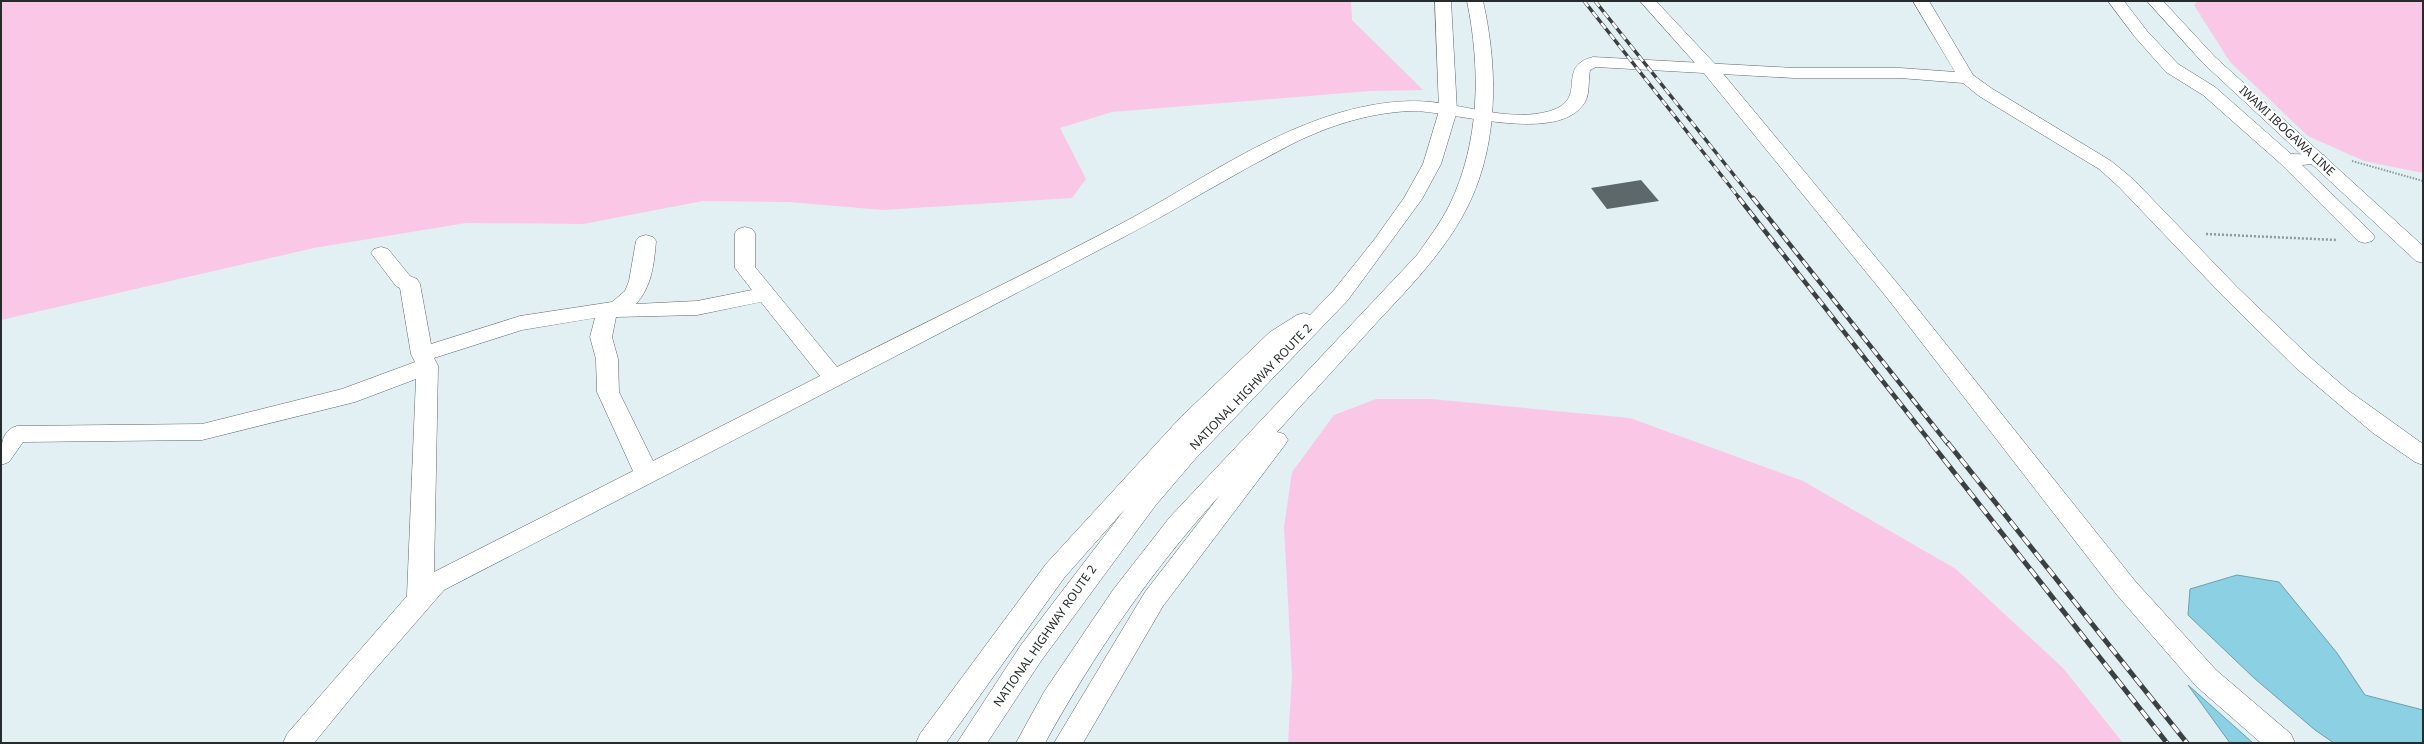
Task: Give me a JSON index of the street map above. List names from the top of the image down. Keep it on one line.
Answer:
{"streets":{"main road":["IWAMI IBOGAWA LINE","NATIONAL HIGHWAY ROUTE 2"]}}
